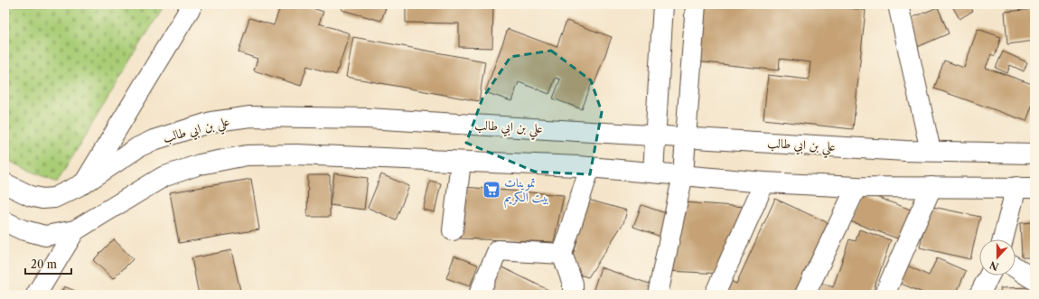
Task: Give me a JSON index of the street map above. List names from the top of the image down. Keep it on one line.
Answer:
{"streets":{"main road":["علي بن ابي طالب"]},"places":{"supermarket":["تموينات بيت الكريم"]},"scale_bar":"20 m","north":"bottom"}
